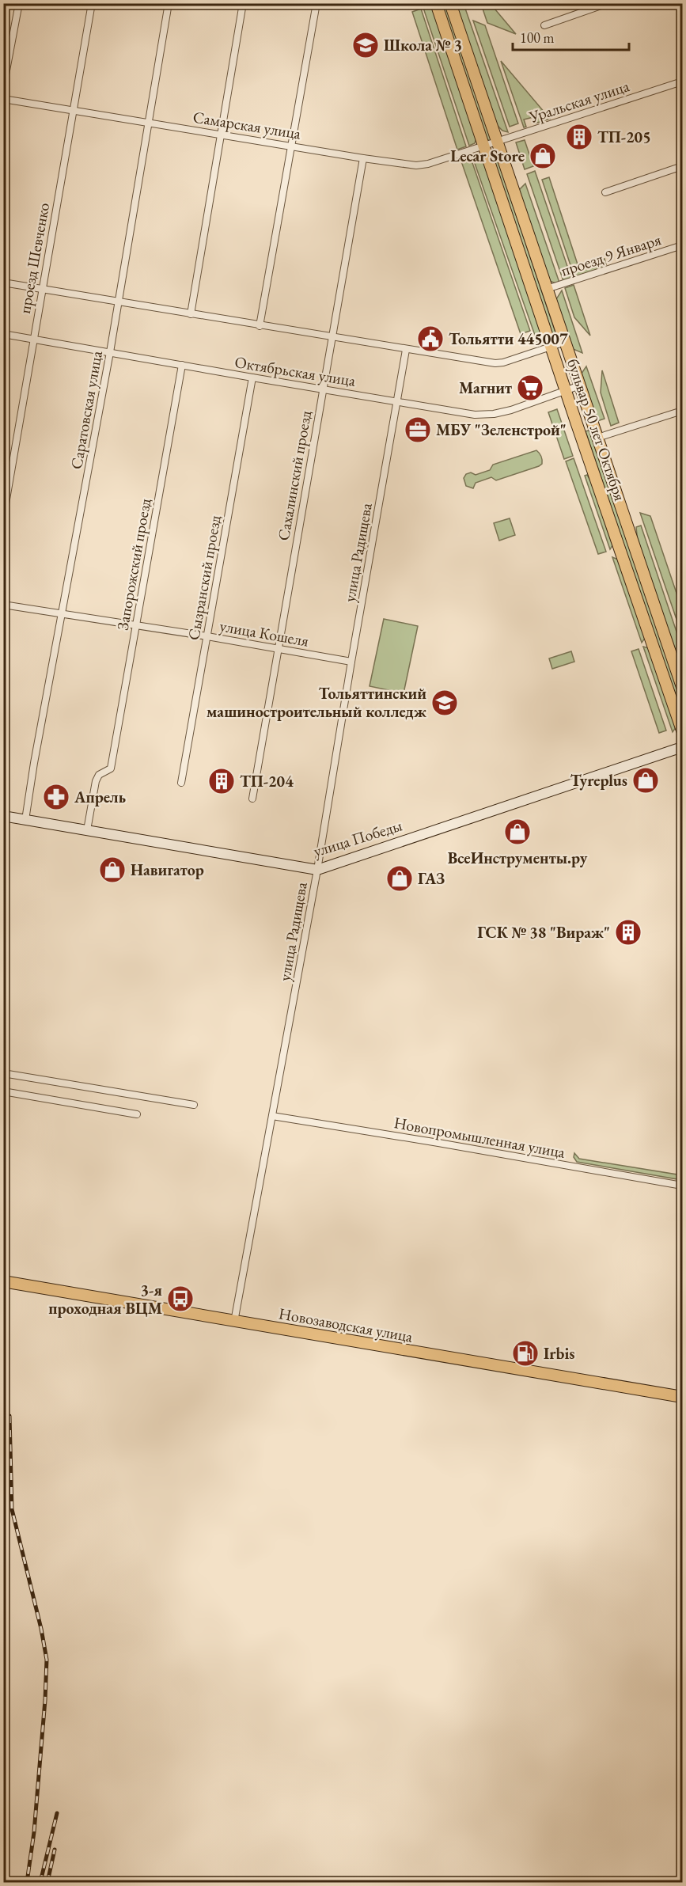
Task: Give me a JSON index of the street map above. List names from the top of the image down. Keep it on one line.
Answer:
{"streets":{"main road":["бульвар 50 лет Октября","улица Победы","Новозаводская улица"],"street":["Уральская улица","Самарская улица","проезд 9 Января","проезд Шевченко","Октябрьская улица","Саратовская улица","Сахалинский проезд","улица Радищева","Запорожский проезд","Сызранский проезд","улица Кошеля","Новопромышленная улица"]},"crossings":[["Уральская улица","Самарская улица"],["Уральская улица","бульвар 50 лет Октября"],["Самарская улица","проезд Шевченко"],["Самарская улица","Саратовская улица"],["Самарская улица","бульвар 50 лет Октября"],["Самарская улица","Сахалинский проезд"],["проезд 9 Января","бульвар 50 лет Октября"],["проезд Шевченко","Октябрьская улица"],["Октябрьская улица","Саратовская улица"],["Октябрьская улица","бульвар 50 лет Октября"],["Октябрьская улица","Сахалинский проезд"],["Октябрьская улица","улица Радищева"],["Октябрьская улица","Запорожский проезд"],["Октябрьская улица","Сызранский проезд"],["Саратовская улица","улица Кошеля"],["Саратовская улица","улица Победы"],["Сахалинский проезд","улица Кошеля"],["улица Радищева","улица Кошеля"],["улица Радищева","улица Победы"],["улица Радищева","Новопромышленная улица"],["улица Радищева","Новозаводская улица"],["Запорожский проезд","улица Кошеля"],["Запорожский проезд","улица Победы"],["Сызранский проезд","улица Кошеля"]],"places":{"school or university":["Школа № 3","Тольяттинский машиностроительный колледж"],"building":["ТП-205","ТП-204","ГСК № 38 \"Вираж\""],"shop":["Lecar Store","Tyreplus","ВсеИнструменты.ру","Навигатор","ГАЗ"],"public building":["Тольятти 445007"],"supermarket":["Магнит"],"office":["МБУ \"Зеленстрой\""],"pharmacy":["Апрель"],"bus stop":["3-я проходная ВЦМ"],"fuel station":["Irbis"]},"scale_bar":"100 m"}
